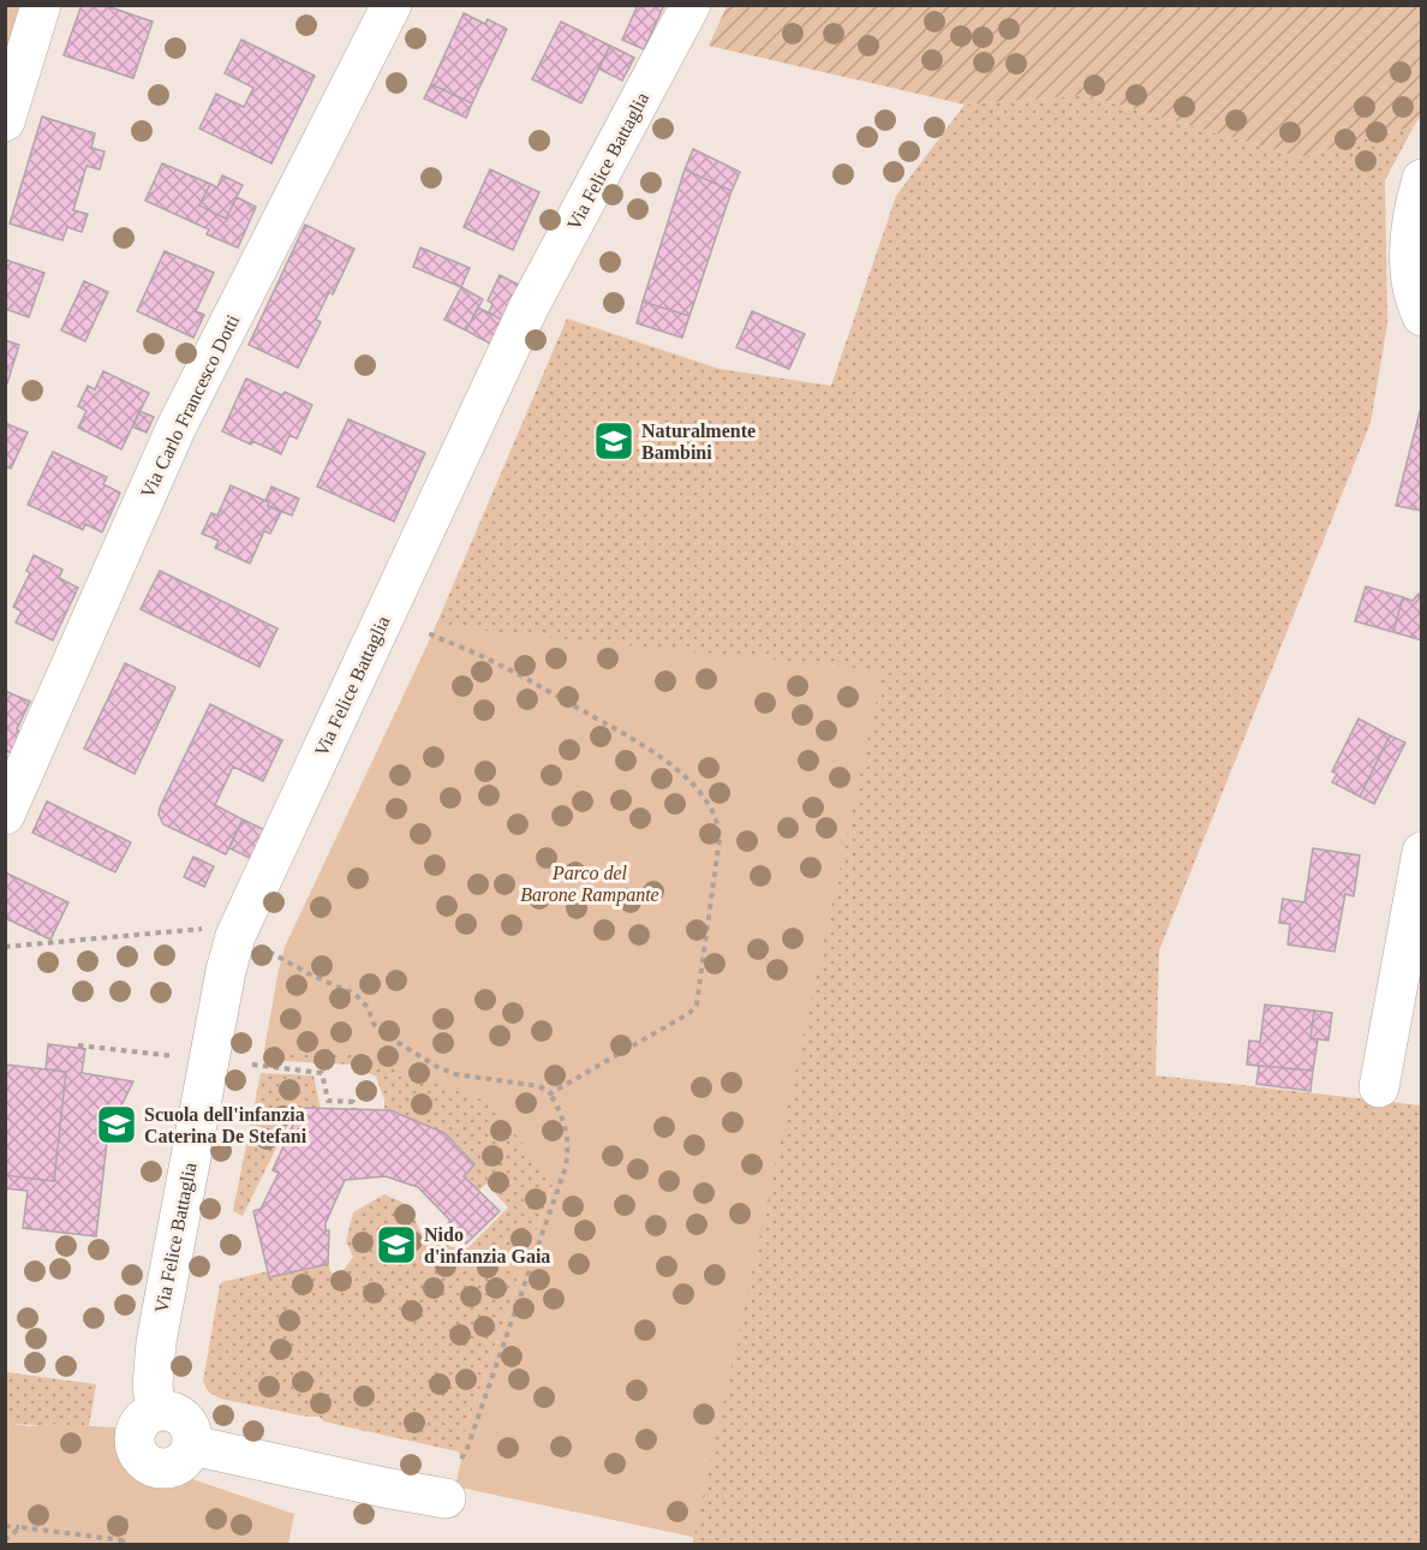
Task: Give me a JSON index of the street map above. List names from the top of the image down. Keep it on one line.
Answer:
{"streets":{"street":["Via Felice Battaglia","Via Carlo Francesco Dotti"]},"parks":["Parco del Barone Rampante"],"places":{"school or university":["Naturalmente Bambini","Scuola dell'infanzia Caterina De Stefani","Nido d'infanzia Gaia"]}}
